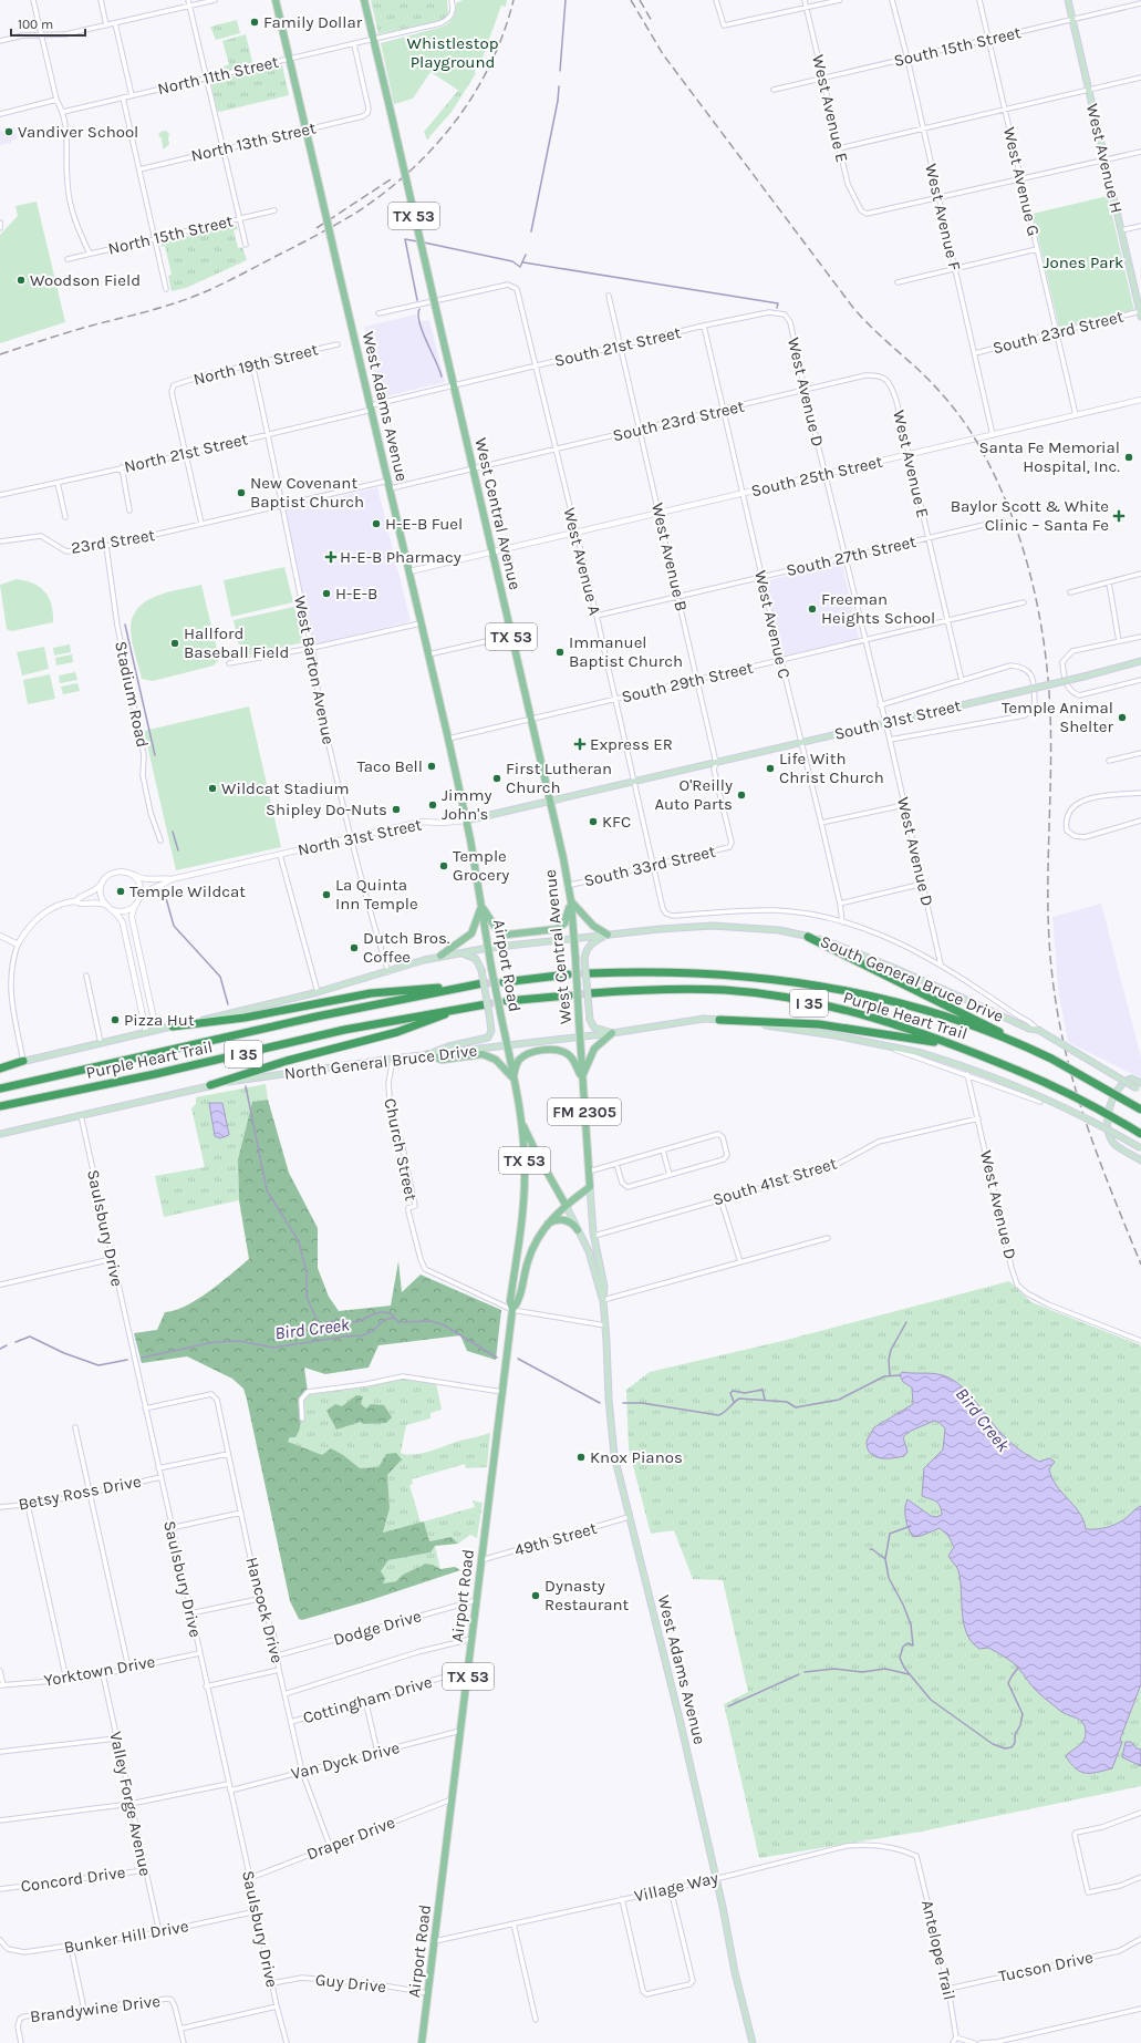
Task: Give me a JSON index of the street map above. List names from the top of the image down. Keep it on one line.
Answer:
{"streets":{"highway":["I 35","Purple Heart Trail"],"main road":["West Avenue H","TX 53","West Adams Avenue","West Central Avenue","South 31st Street","North 31st Street","Airport Road","South General Bruce Drive","North General Bruce Drive","FM 2305"],"street":["South 15th Street","North 11th Street","West Avenue E","North 13th Street","West Avenue G","West Avenue F","North 15th Street","South 23rd Street","South 21st Street","North 19th Street","West Avenue D","North 21st Street","South 25th Street","23rd Street","South 27th Street","West Avenue B","West Avenue A","West Avenue C","West Barton Avenue","South 29th Street","Stadium Road","South 33rd Street","Church Street","South 41st Street","Saulsbury Drive","Betsy Ross Drive","49th Street","Hancock Drive","Dodge Drive","Yorktown Drive","Cottingham Drive","Van Dyck Drive","Valley Forge Avenue","Draper Drive","Concord Drive","Village Way","Bunker Hill Drive","Antelope Trail","Tucson Drive","Guy Drive","Brandywine Drive"]},"crossings":[["South 15th Street","West Avenue E"],["South 15th Street","West Avenue H"],["South 15th Street","West Avenue G"],["South 15th Street","West Avenue F"],["North 11th Street","North 13th Street"],["North 11th Street","West Adams Avenue"],["North 11th Street","West Central Avenue"],["West Avenue E","West Avenue F"],["West Avenue E","South 23rd Street"],["West Avenue E","South 25th Street"],["West Avenue E","South 27th Street"],["West Avenue E","South 29th Street"],["North 13th Street","West Adams Avenue"],["West Avenue H","South 23rd Street"],["West Avenue G","South 23rd Street"],["West Avenue G","South 25th Street"],["West Avenue F","South 23rd Street"],["West Avenue F","South 25th Street"],["South 23rd Street","West Avenue D"],["South 23rd Street","West Adams Avenue"],["South 23rd Street","West Central Avenue"],["South 23rd Street","23rd Street"],["South 23rd Street","West Avenue B"],["South 23rd Street","West Avenue A"],["South 23rd Street","West Avenue C"],["South 21st Street","West Avenue D"],["South 21st Street","North 21st Street"],["South 21st Street","West Central Avenue"],["South 21st Street","West Avenue B"],["South 21st Street","West Avenue A"],["South 21st Street","West Avenue C"],["North 19th Street","North 21st Street"],["North 19th Street","West Barton Avenue"],["West Avenue D","South 25th Street"],["West Avenue D","South 27th Street"],["West Avenue D","South 29th Street"],["West Avenue D","South 31st Street"],["West Avenue D","South General Bruce Drive"],["West Avenue D","South 41st Street"],["West Adams Avenue","North 21st Street"],["West Adams Avenue","South 25th Street"],["West Adams Avenue","West Central Avenue"],["West Adams Avenue","23rd Street"],["West Adams Avenue","South 29th Street"],["West Adams Avenue","North 31st Street"],["West Adams Avenue","Airport Road"],["West Adams Avenue","North General Bruce Drive"],["West Adams Avenue","South 41st Street"],["West Adams Avenue","49th Street"],["West Adams Avenue","Village Way"],["North 21st Street","West Central Avenue"],["North 21st Street","West Barton Avenue"],["South 25th Street","West Central Avenue"],["South 25th Street","West Avenue B"],["South 25th Street","West Avenue A"],["South 25th Street","West Avenue C"],["West Central Avenue","South 29th Street"],["West Central Avenue","South 31st Street"],["West Central Avenue","North 31st Street"],["West Central Avenue","South 33rd Street"],["West Central Avenue","South General Bruce Drive"],["West Central Avenue","North General Bruce Drive"],["23rd Street","West Barton Avenue"],["23rd Street","Stadium Road"],["South 27th Street","West Avenue B"],["South 27th Street","West Avenue A"],["South 27th Street","West Avenue C"],["West Avenue B","South 29th Street"],["West Avenue B","South 31st Street"],["West Avenue B","South 33rd Street"],["West Avenue A","South 29th Street"],["West Avenue A","South 31st Street"],["West Avenue A","South 33rd Street"],["West Avenue A","South General Bruce Drive"],["West Avenue C","South 29th Street"],["West Avenue C","South 31st Street"],["West Avenue C","South General Bruce Drive"],["West Barton Avenue","North 31st Street"],["South 31st Street","North 31st Street"],["North 31st Street","Airport Road"],["Airport Road","South General Bruce Drive"],["Airport Road","North General Bruce Drive"],["Airport Road","Church Street"],["Airport Road","49th Street"],["Airport Road","Dodge Drive"],["Airport Road","Cottingham Drive"],["Airport Road","Van Dyck Drive"],["Airport Road","Draper Drive"],["Airport Road","Village Way"],["Airport Road","Guy Drive"],["North General Bruce Drive","Church Street"],["North General Bruce Drive","Saulsbury Drive"],["Saulsbury Drive","Betsy Ross Drive"],["Saulsbury Drive","Hancock Drive"],["Saulsbury Drive","Yorktown Drive"],["Saulsbury Drive","Van Dyck Drive"],["Saulsbury Drive","Draper Drive"],["Saulsbury Drive","Bunker Hill Drive"],["Saulsbury Drive","Guy Drive"],["Hancock Drive","Dodge Drive"],["Hancock Drive","Cottingham Drive"],["Hancock Drive","Van Dyck Drive"],["Hancock Drive","Draper Drive"],["Yorktown Drive","Valley Forge Avenue"],["Valley Forge Avenue","Concord Drive"],["Valley Forge Avenue","Bunker Hill Drive"],["Village Way","Antelope Trail"],["Antelope Trail","Tucson Drive"]],"water":["Bird Creek"],"parks":["Whistlestop Playground","Jones Park"],"places":{"other":["Family Dollar","Vandiver School","Woodson Field","Santa Fe Memorial Hospital, Inc.","New Covenant Baptist Church","H-E-B Fuel","H-E-B","Freeman Heights School","Hallford Baseball Field","Immanuel Baptist Church","Temple Animal Shelter","Taco Bell","Life With Christ Church","First Lutheran Church","Wildcat Stadium","O'Reilly Auto Parts","Jimmy John's","Shipley Do-Nuts","KFC","Temple Grocery","Temple Wildcat","La Quinta Inn Temple","Dutch Bros. Coffee","Pizza Hut","Knox Pianos","Dynasty Restaurant"],"health":["Baylor Scott & White Clinic – Santa Fe","H-E-B Pharmacy","Express ER"]},"scale_bar":"100 m"}
